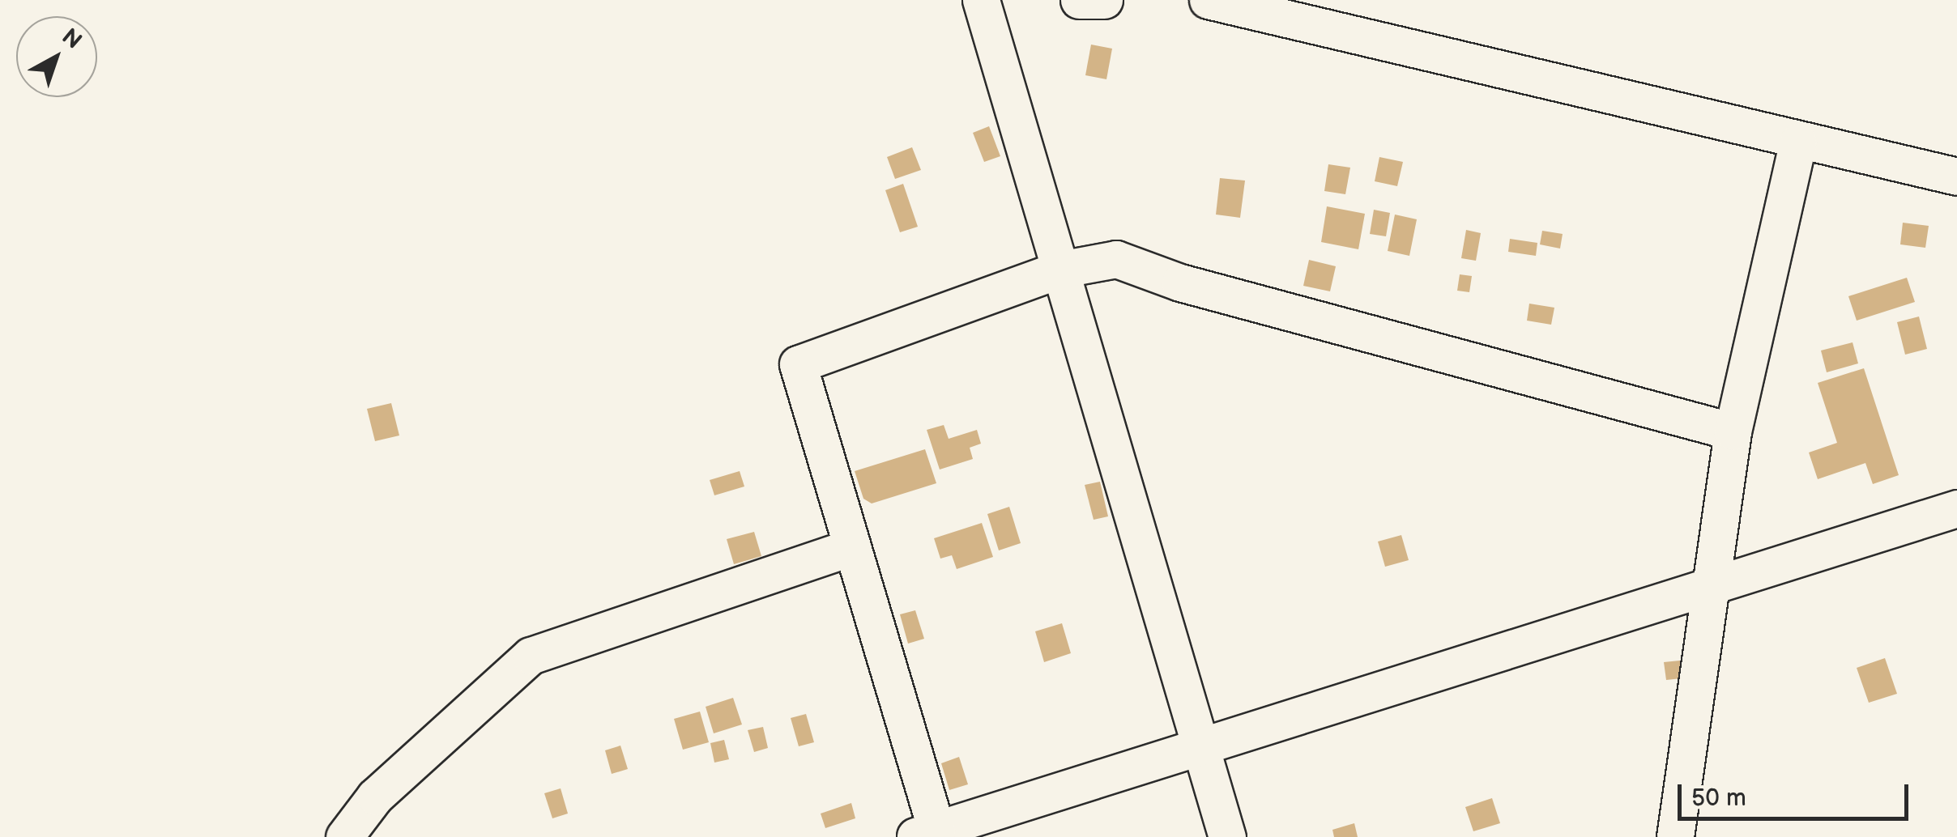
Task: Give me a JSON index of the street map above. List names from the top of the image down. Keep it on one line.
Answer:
{"scale_bar":"50 m","north":"top right"}
